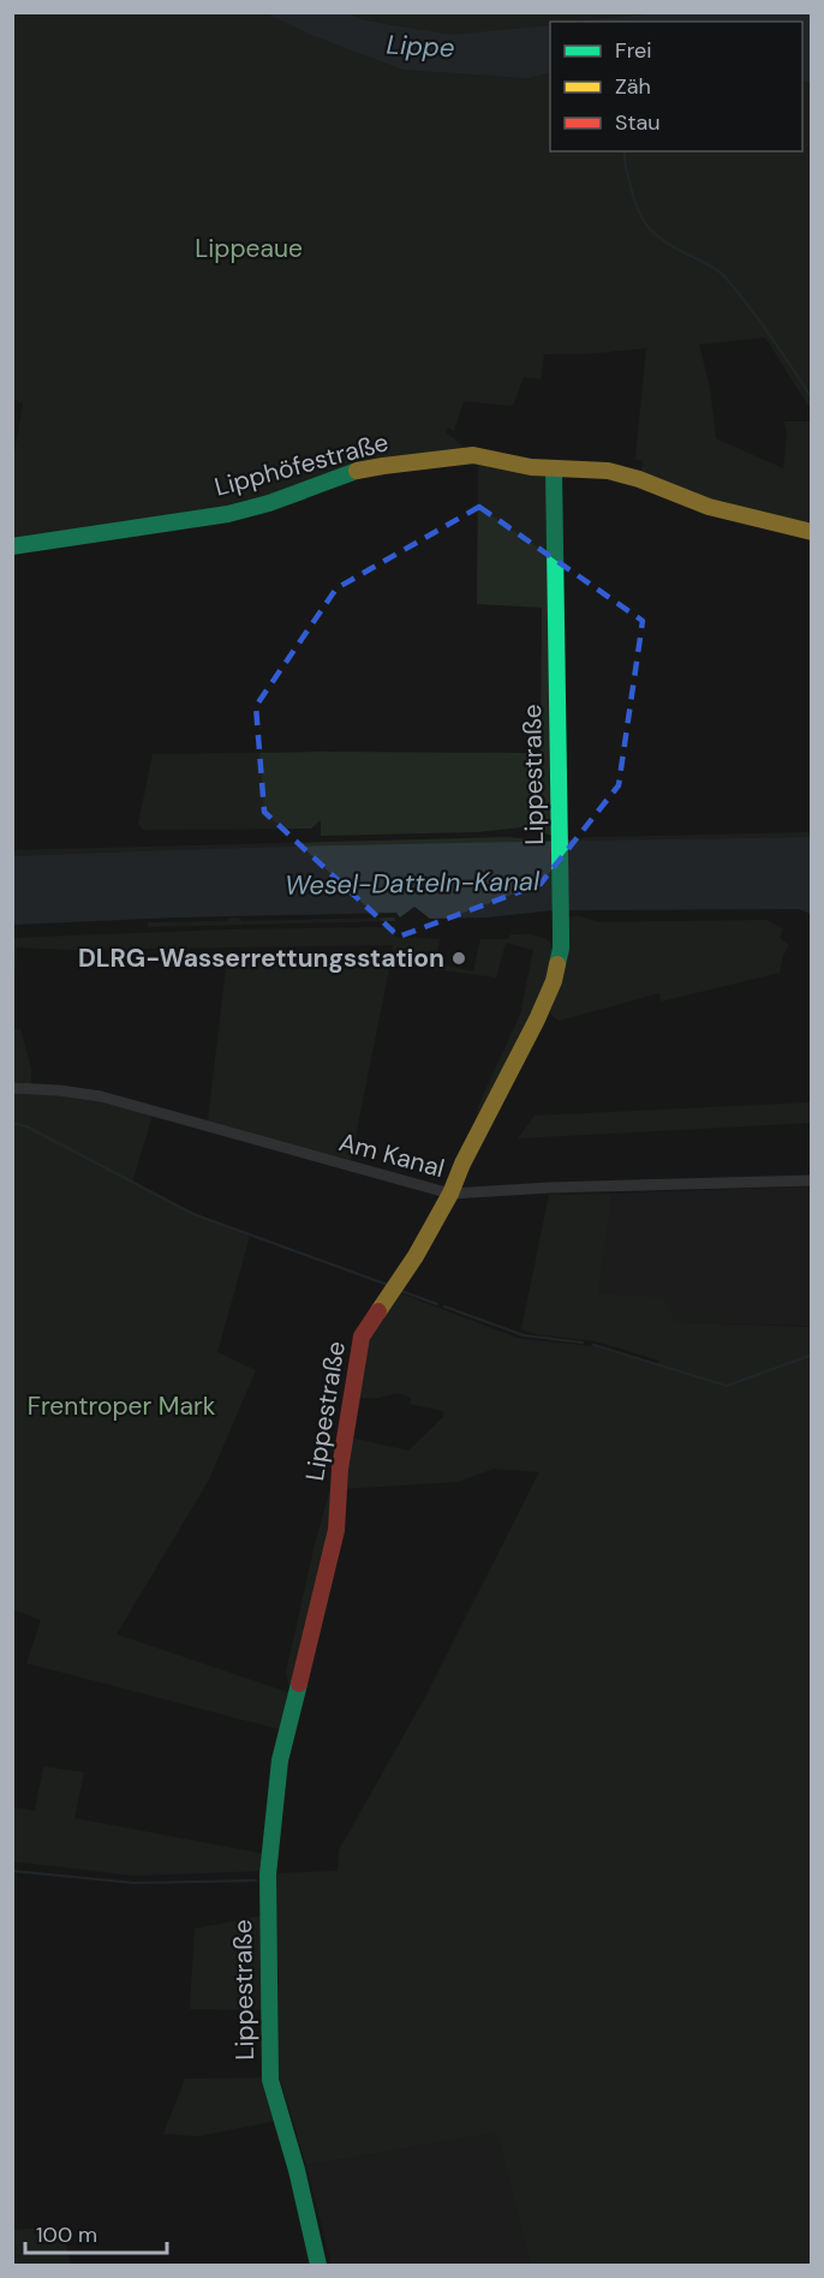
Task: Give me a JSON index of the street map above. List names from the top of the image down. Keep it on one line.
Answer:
{"streets":{"street":["Lipphöfestraße","Lippestraße","Am Kanal"]},"crossings":[["Lipphöfestraße","Lippestraße"],["Lippestraße","Am Kanal"]],"water":["Lippe","Wesel-Datteln-Kanal"],"parks":["Lippeaue","Frentroper Mark"],"places":["DLRG-Wasserrettungsstation"],"legend":["Frei","Zäh","Stau"],"scale_bar":"100 m"}
